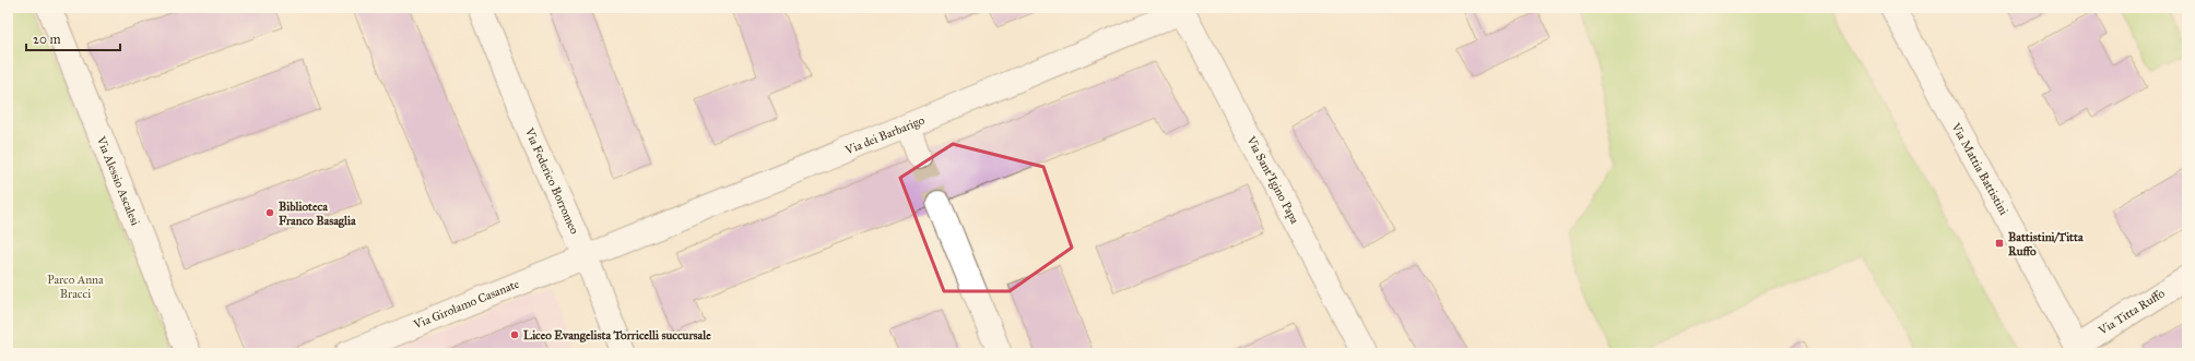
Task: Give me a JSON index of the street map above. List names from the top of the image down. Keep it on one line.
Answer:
{"streets":{"street":["Via dei Barbarigo","Via Mattia Battistini","Via Sant'Igino Papa","Via Alessio Ascalesi","Via Federico Borromeo","Via Girolamo Casanate","Via Titta Ruffo"]},"crossings":[["Via dei Barbarigo","Via Sant'Igino Papa"],["Via dei Barbarigo","Via Federico Borromeo"],["Via dei Barbarigo","Via Girolamo Casanate"],["Via Mattia Battistini","Via Titta Ruffo"],["Via Federico Borromeo","Via Girolamo Casanate"]],"parks":["Parco Anna Bracci"],"places":{"other":["Biblioteca Franco Basaglia","Liceo Evangelista Torricelli succursale"],"transit":["Battistini/Titta Ruffo"]},"scale_bar":"20 m"}
